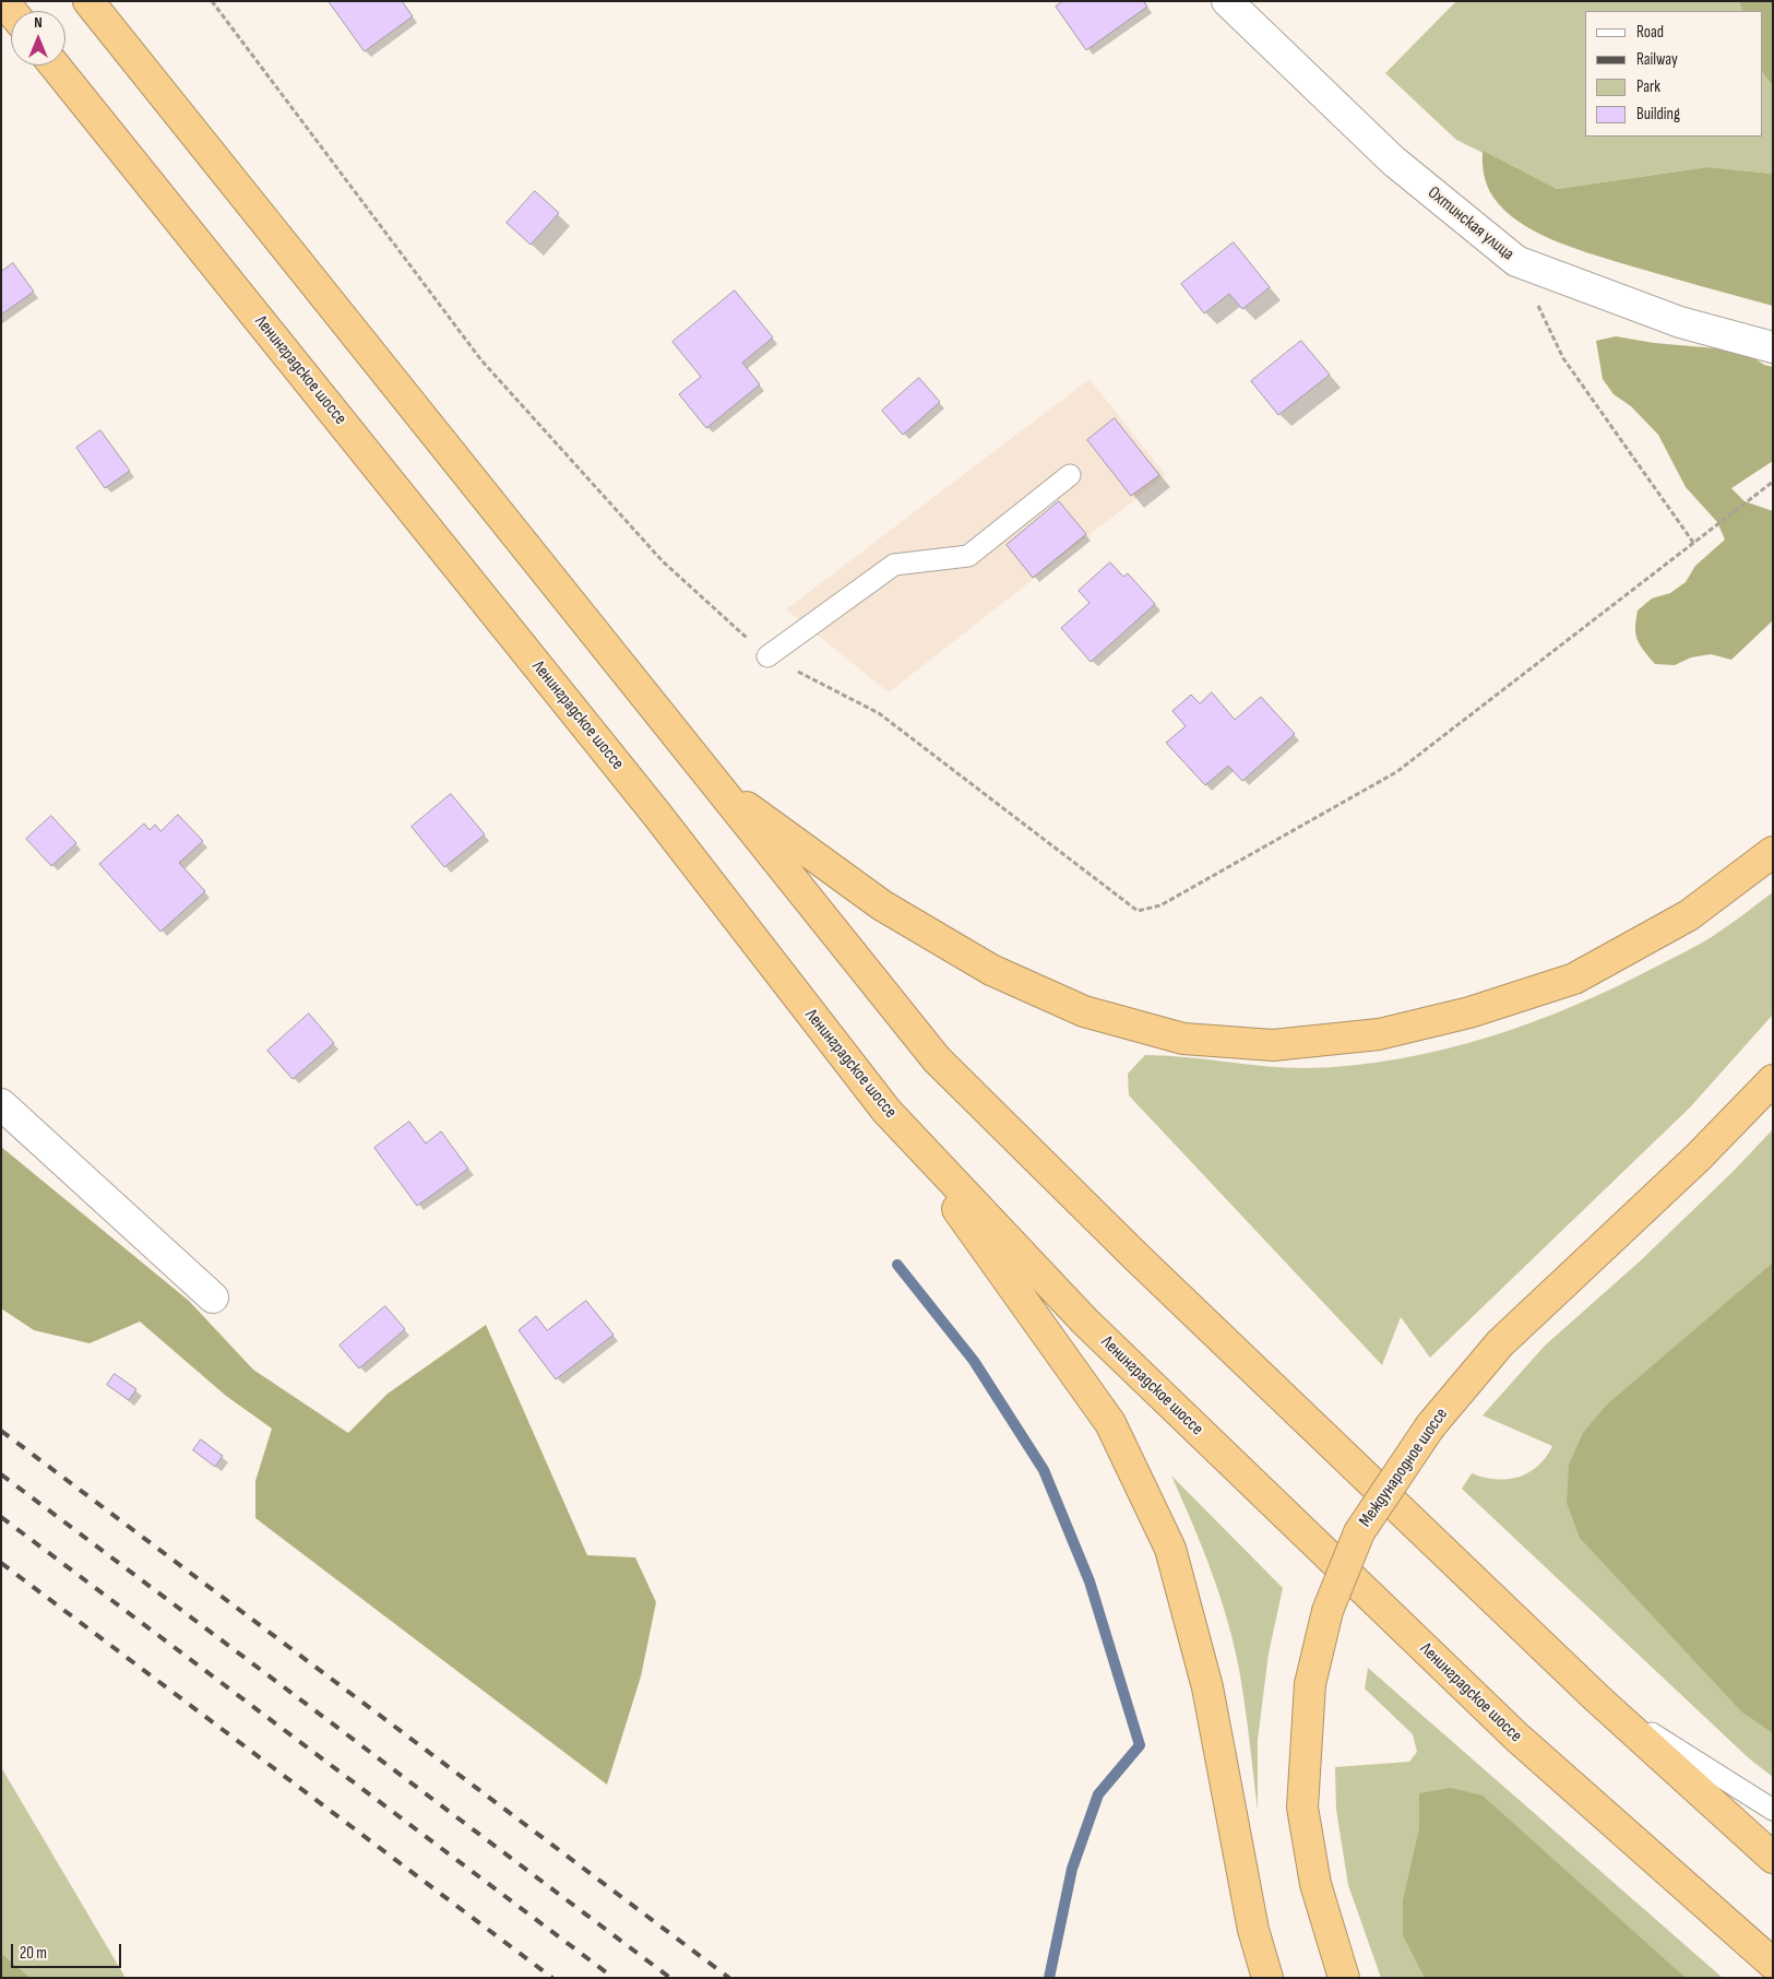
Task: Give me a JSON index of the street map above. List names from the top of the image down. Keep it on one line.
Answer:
{"streets":{"highway":["Ленинградское шоссе","Международное шоссе"],"street":["Охтинская улица"]},"legend":["Road","Railway","Park","Building"],"scale_bar":"20 m","north":"top"}
